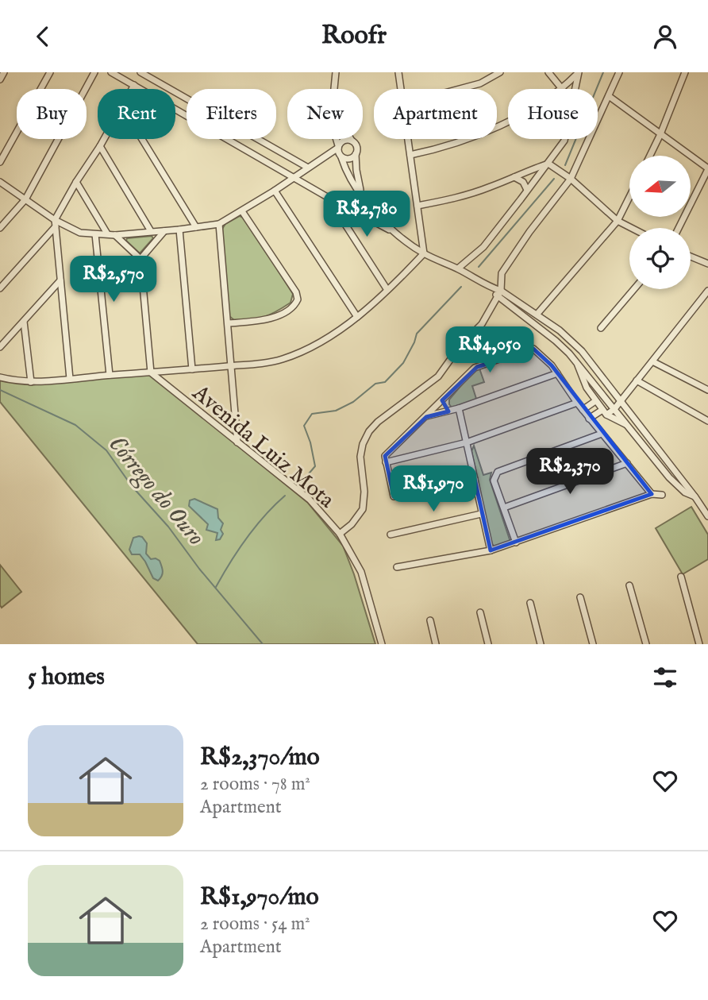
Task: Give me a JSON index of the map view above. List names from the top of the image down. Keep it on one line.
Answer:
{"streets":{"street":["Avenida Luiz Mota"]},"water":["Córrego do Ouro"],"north":"left","page":{"header":"Roofr","chip":["Buy","Rent","Filters","New","Apartment","House"],"price":["R$2,780","R$2,570","R$4,050","R$2,370","R$1,970"],"heading":"5 homes","list":[{"name":"R$2,370/mo","note":"2 rooms · 78 m² · Apartment"},{"name":"R$1,970/mo","note":"2 rooms · 54 m² · Apartment"}]}}
